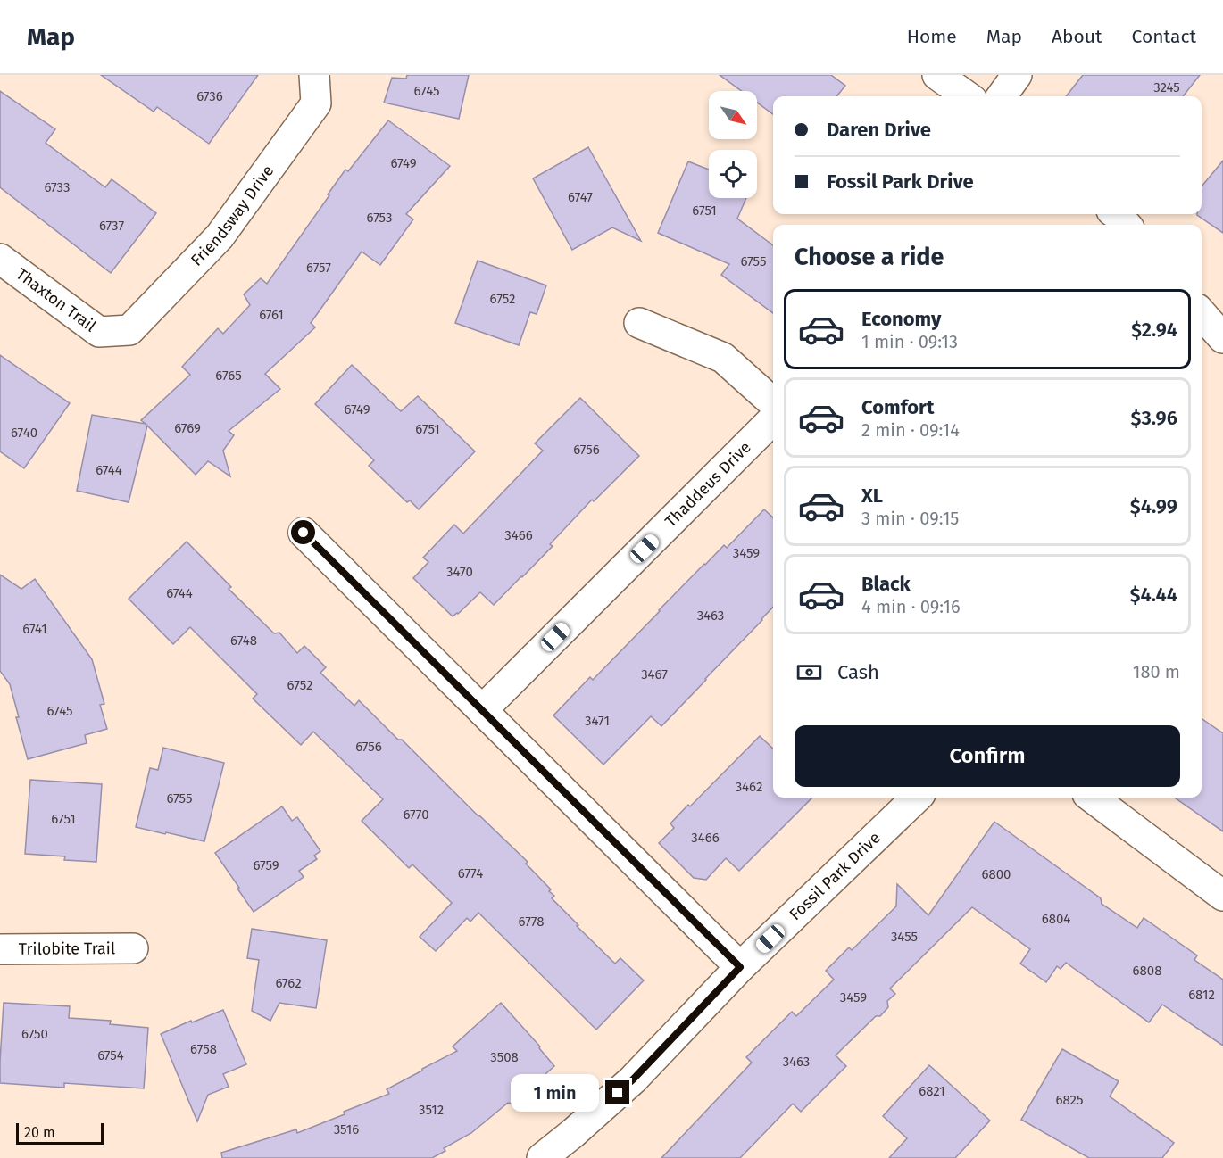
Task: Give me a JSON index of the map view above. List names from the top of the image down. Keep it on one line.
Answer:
{"streets":{"street":["Friendsway Drive","Thaxton Trail","Thaddeus Drive","Fossil Park Drive","Trilobite Trail"]},"crossings":[["Friendsway Drive","Thaxton Trail"]],"house_numbers":["3245","6745","6736","6749","6733","6747","6751","6753","6737","6755","6757","6752","6761","6765","6749","6769","6751","6740","6756","6744","3466","3459","3470","6744","3463","6741","6748","3467","6752","6745","3471","6756","3462","6755","6770","6751","3466","6759","6774","6800","6804","6778","3455","6808","6762","6812","3459","6750","6758","6754","3508","3463","6821","6825","3512","3516"],"scale_bar":"20 m","north":"bottom right","page":{"header":"Map","nav":["Home","Map","About","Contact"],"banner":["Daren Drive","Fossil Park Drive"],"heading":"Choose a ride","list":[{"name":"Economy","note":"1 min · 09:13","value":"$2.94"},{"name":"Comfort","note":"2 min · 09:14","value":"$3.96"},{"name":"XL","note":"3 min · 09:15","value":"$4.99"},{"name":"Black","note":"4 min · 09:16","value":"$4.44"}],"pay":["Cash","180 m"],"buttons":"Confirm","bubble":"1 min","scale":"20 m"}}
